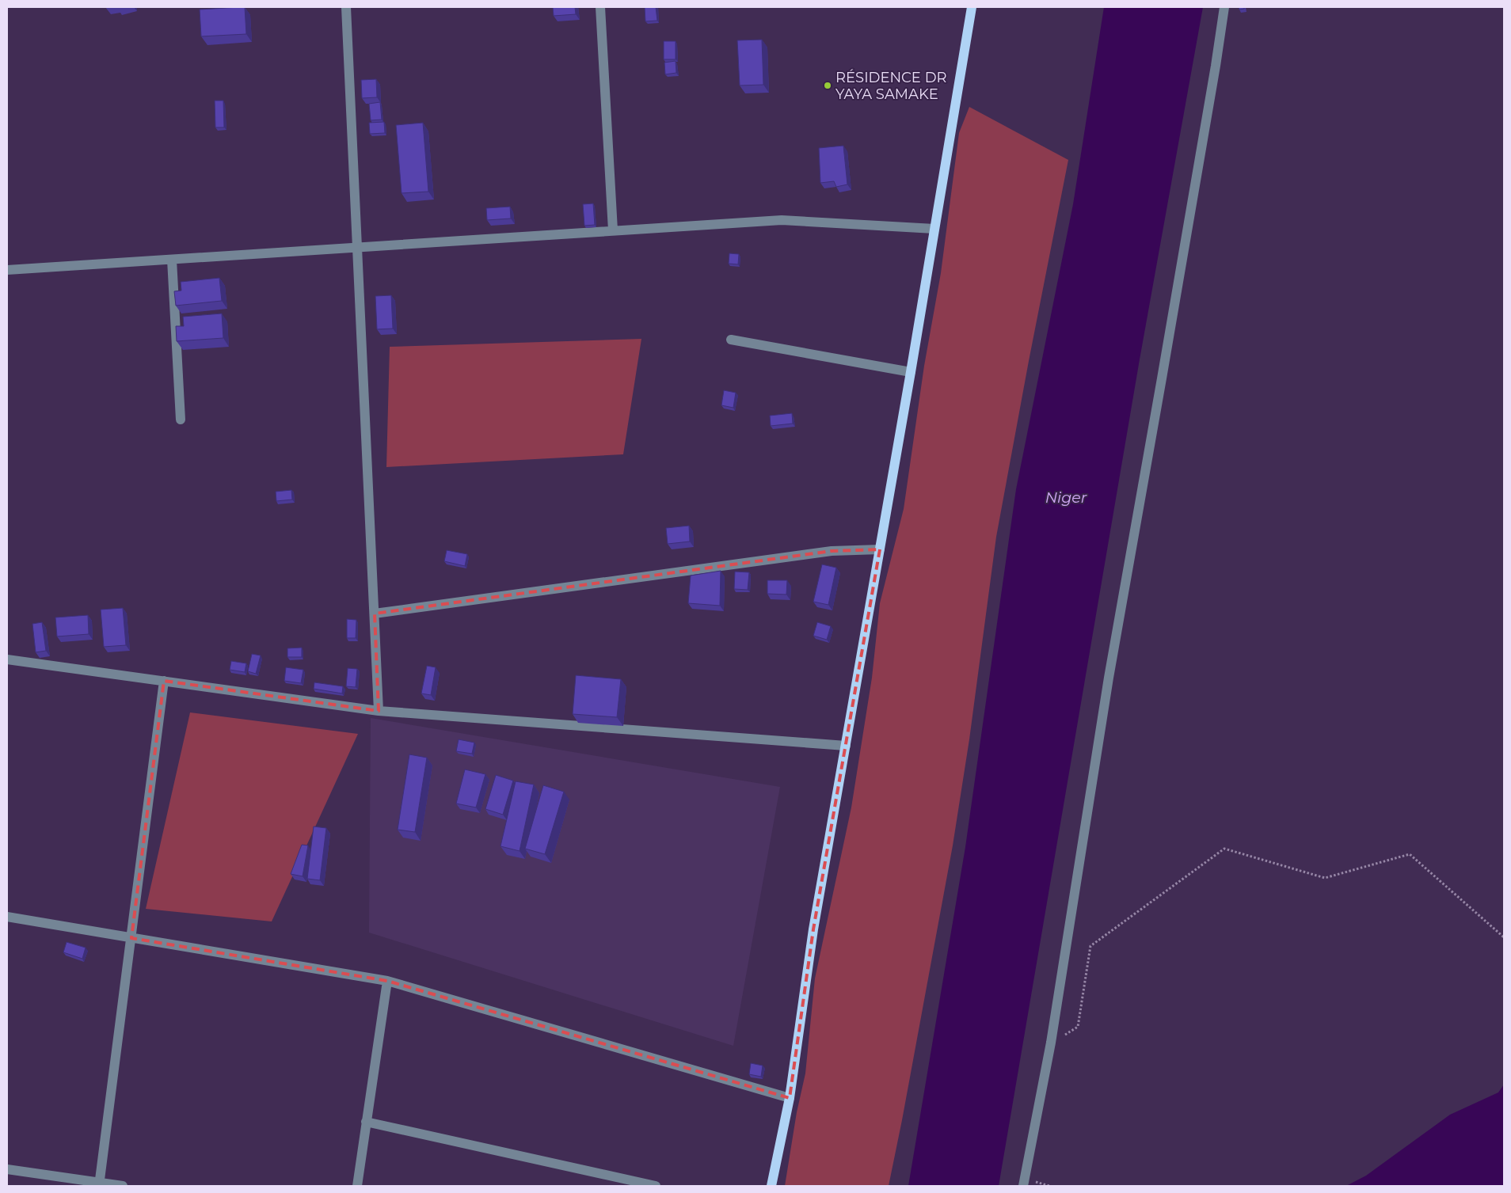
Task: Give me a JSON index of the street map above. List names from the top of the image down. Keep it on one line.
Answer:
{"water":["Niger"],"places":["RÉSIDENCE DR YAYA SAMAKE"]}
